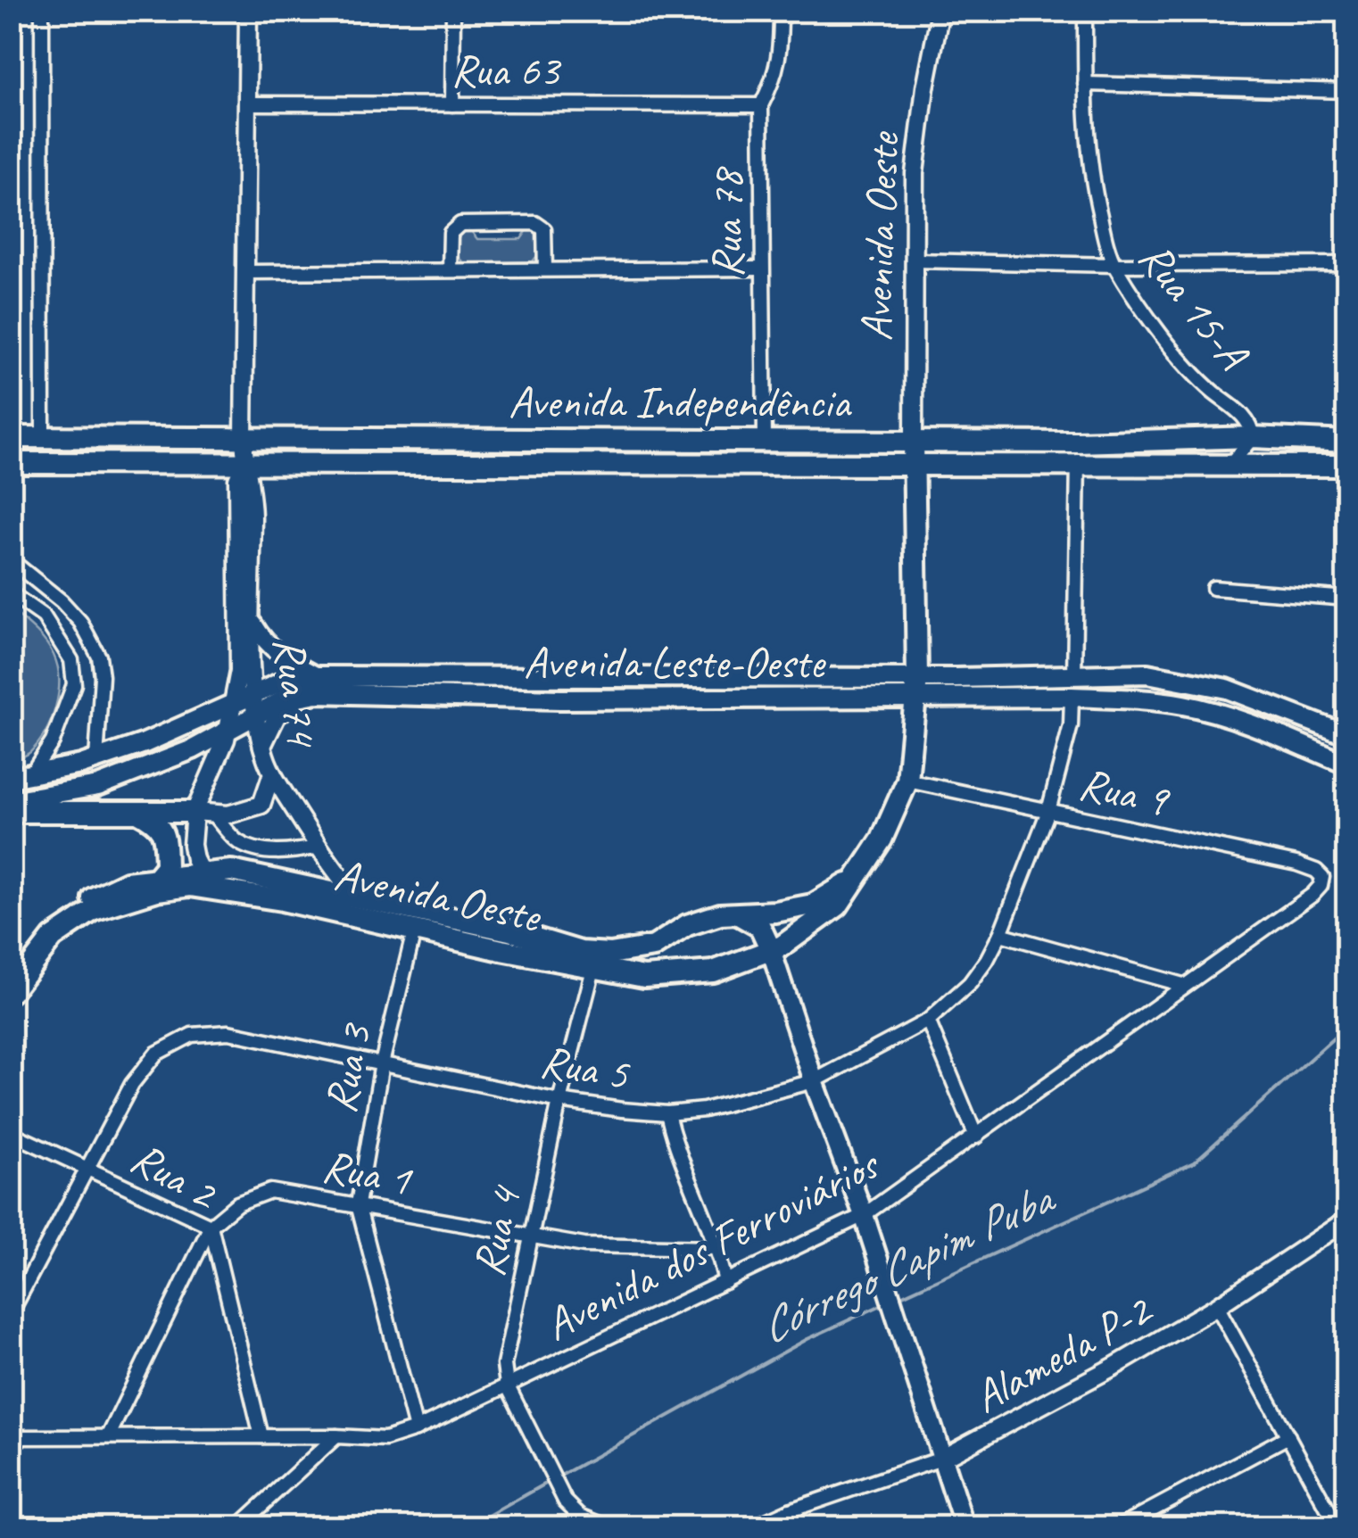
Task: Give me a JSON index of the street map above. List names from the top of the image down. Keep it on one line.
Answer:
{"streets":{"main road":["Avenida Oeste","Avenida Independência","Avenida Leste-Oeste"],"street":["Rua 63","Rua 78","Rua 15-A","Rua 74","Rua 9","Rua 5","Rua 3","Rua 1","Rua 2","Rua 4","Avenida dos Ferroviários","Alameda P-2"]},"crossings":[["Rua 63","Rua 78"],["Rua 63","Rua 74"],["Rua 78","Avenida Independência"],["Avenida Oeste","Avenida Independência"],["Avenida Oeste","Avenida Leste-Oeste"],["Avenida Oeste","Rua 74"],["Avenida Oeste","Rua 9"],["Avenida Oeste","Rua 3"],["Avenida Oeste","Rua 4"],["Rua 15-A","Avenida Independência"],["Avenida Independência","Rua 74"],["Avenida Leste-Oeste","Rua 74"],["Avenida Leste-Oeste","Rua 5"],["Rua 9","Rua 5"],["Rua 9","Avenida dos Ferroviários"],["Rua 5","Rua 3"],["Rua 5","Rua 2"],["Rua 5","Rua 4"],["Rua 3","Rua 1"],["Rua 3","Avenida dos Ferroviários"],["Rua 1","Rua 2"],["Rua 1","Rua 4"],["Rua 1","Avenida dos Ferroviários"],["Rua 2","Avenida dos Ferroviários"],["Rua 4","Avenida dos Ferroviários"]],"water":["Córrego Capim Puba"]}
